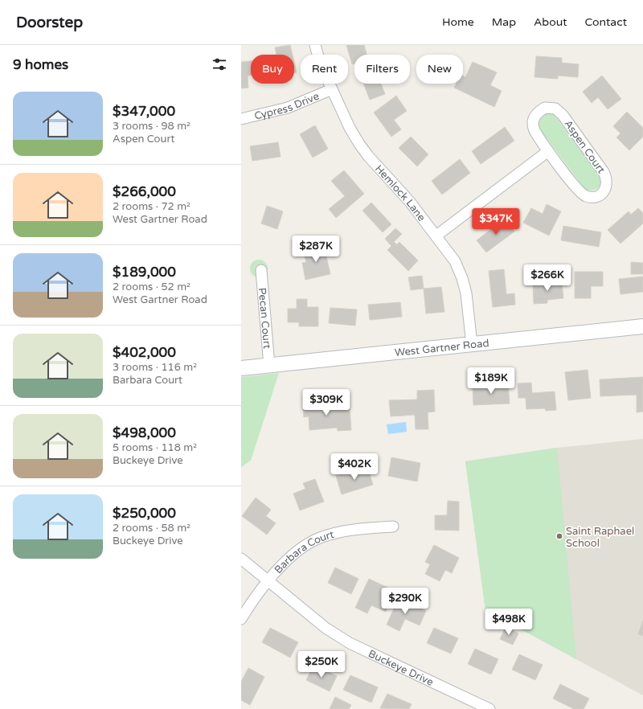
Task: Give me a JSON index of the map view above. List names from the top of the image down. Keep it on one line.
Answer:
{"streets":{"street":["Cypress Drive","Aspen Court","Hemlock Lane","Pecan Court","West Gartner Road","Barbara Court","Buckeye Drive"]},"crossings":[["Cypress Drive","Hemlock Lane"],["Hemlock Lane","West Gartner Road"],["Pecan Court","West Gartner Road"],["Barbara Court","Buckeye Drive"]],"places":["Saint Raphael School"],"page":{"header":"Doorstep","nav":["Home","Map","About","Contact"],"heading":"9 homes","chip":["Buy","Rent","Filters","New"],"list":[{"name":"$347,000","note":"3 rooms · 98 m² · Aspen Court"},{"name":"$266,000","note":"2 rooms · 72 m² · West Gartner Road"},{"name":"$189,000","note":"2 rooms · 52 m² · West Gartner Road"},{"name":"$402,000","note":"3 rooms · 116 m² · Barbara Court"},{"name":"$498,000","note":"5 rooms · 118 m² · Buckeye Drive"},{"name":"$250,000","note":"2 rooms · 58 m² · Buckeye Drive"}],"price":["$347K","$287K","$266K","$189K","$309K","$402K","$290K","$498K","$250K"]}}
